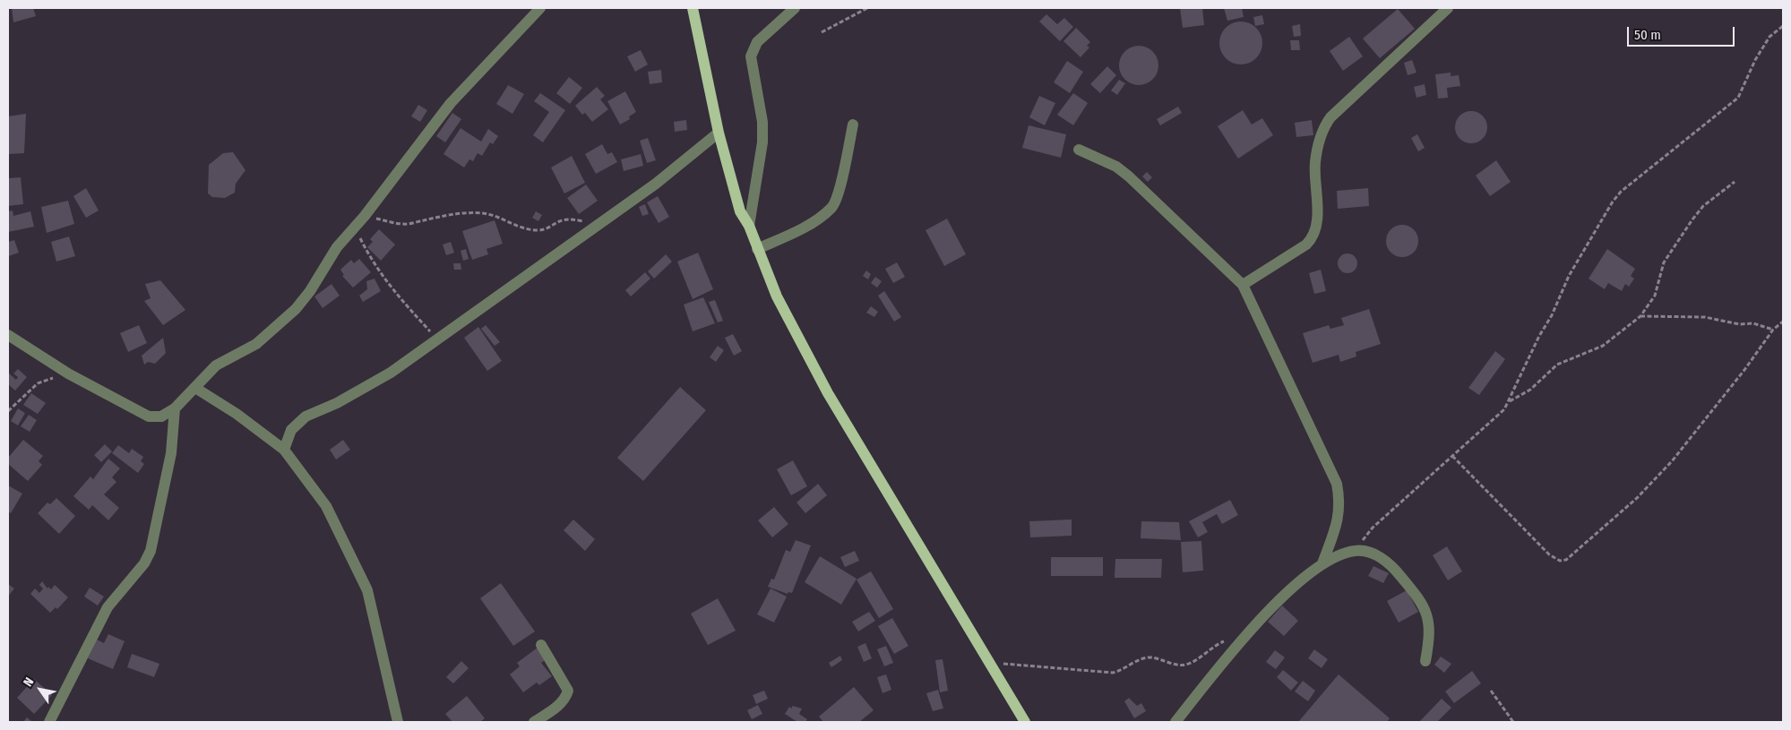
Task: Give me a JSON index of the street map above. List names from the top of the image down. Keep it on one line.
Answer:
{"scale_bar":"50 m","north":"top left"}
